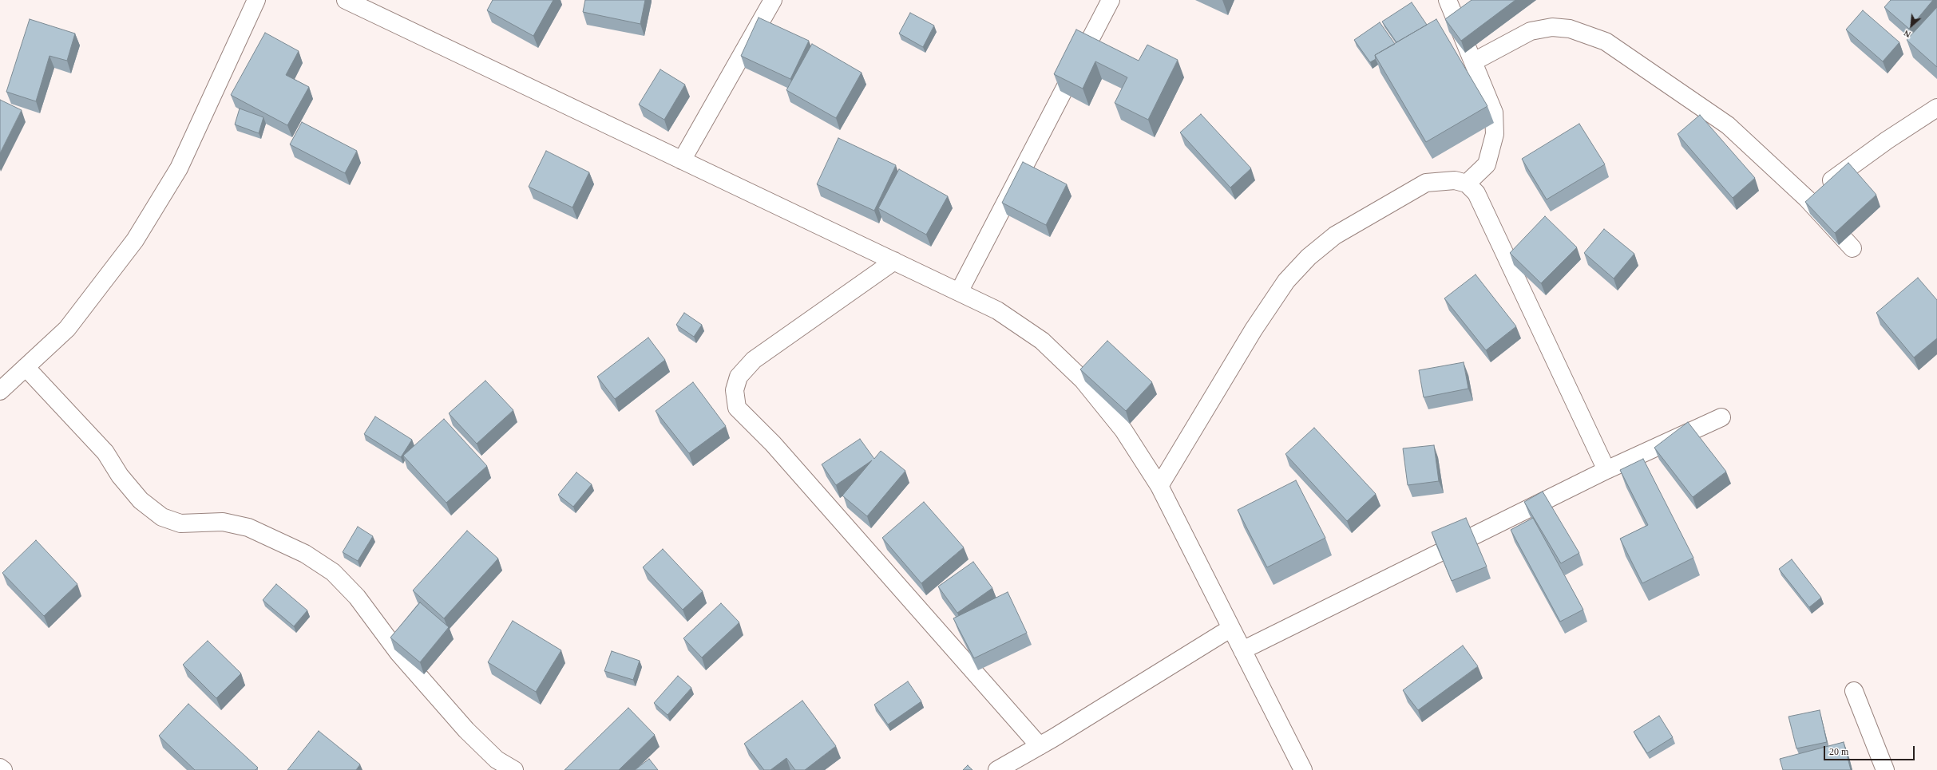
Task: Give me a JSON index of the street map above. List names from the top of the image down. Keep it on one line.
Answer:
{"scale_bar":"20 m","north":"bottom left"}
